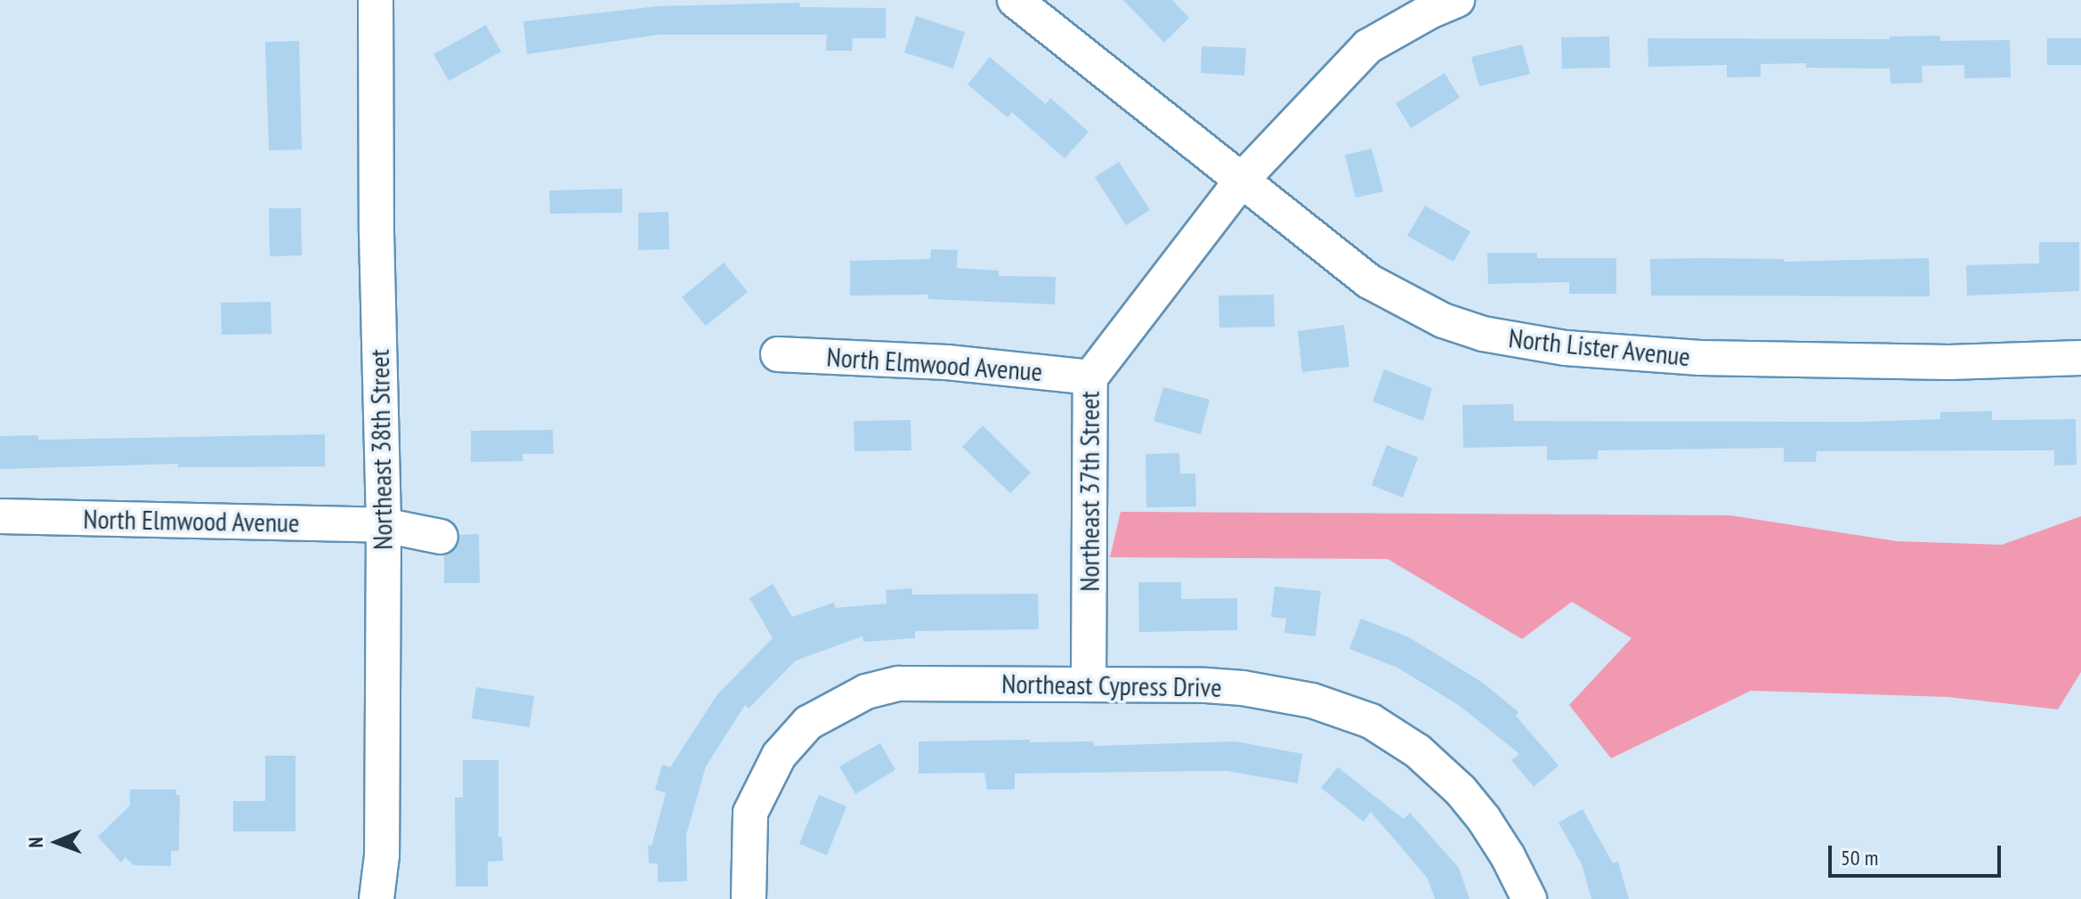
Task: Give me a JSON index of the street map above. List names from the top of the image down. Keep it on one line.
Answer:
{"streets":{"street":["North Lister Avenue","North Elmwood Avenue","Northeast 38th Street","Northeast 37th Street","Northeast Cypress Drive"]},"crossings":[["North Lister Avenue","Northeast 37th Street"],["North Elmwood Avenue","Northeast 38th Street"],["North Elmwood Avenue","Northeast 37th Street"],["Northeast 37th Street","Northeast Cypress Drive"]],"scale_bar":"50 m","north":"left"}
